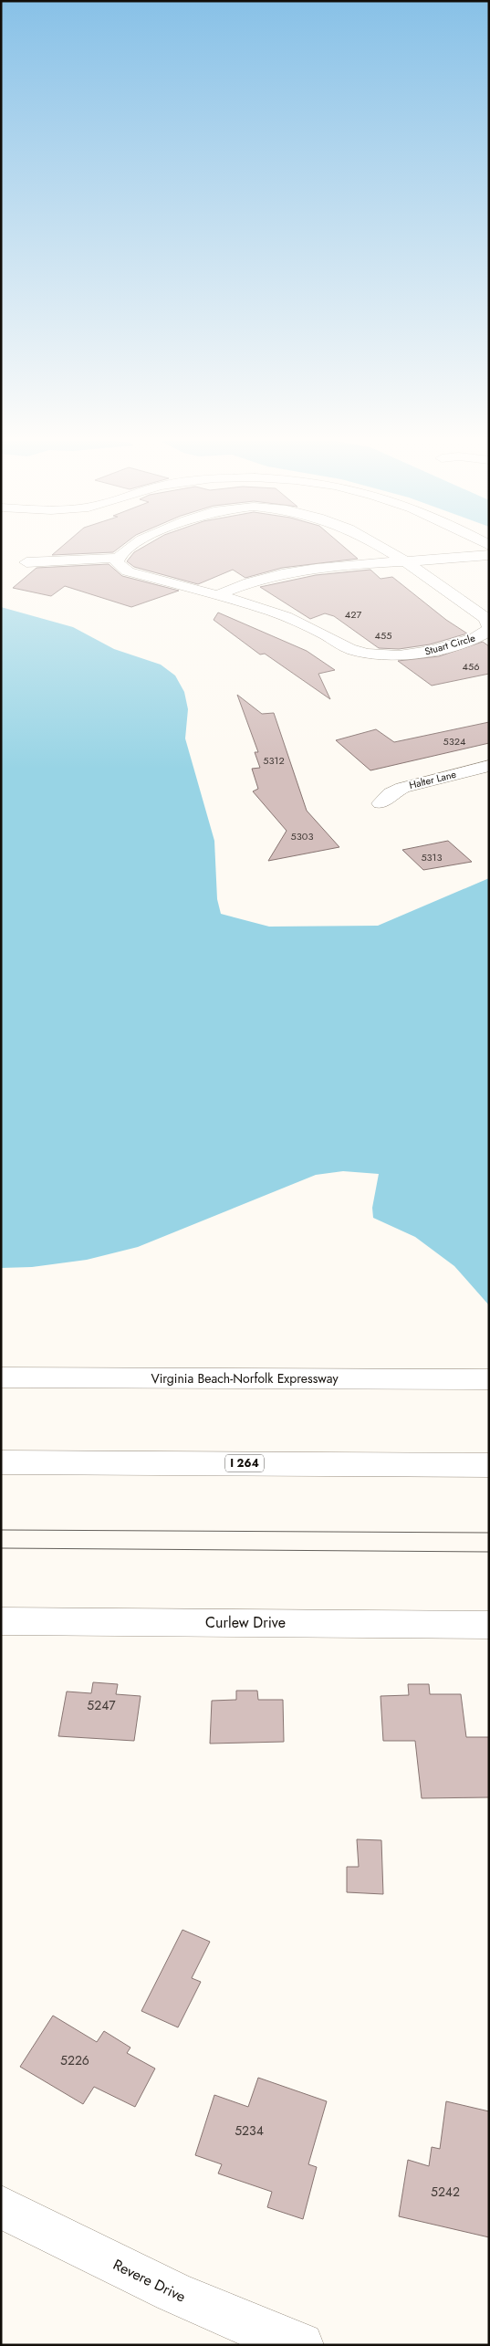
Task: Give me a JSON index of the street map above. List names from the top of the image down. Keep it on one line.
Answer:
{"streets":{"main road":["Stuart Circle","Halter Lane","Virginia Beach-Norfolk Expressway","I 264","Curlew Drive","Revere Drive"]},"house_numbers":["427","455","456","5324","5312","5303","5313","5247","5226","5234","5242"]}
